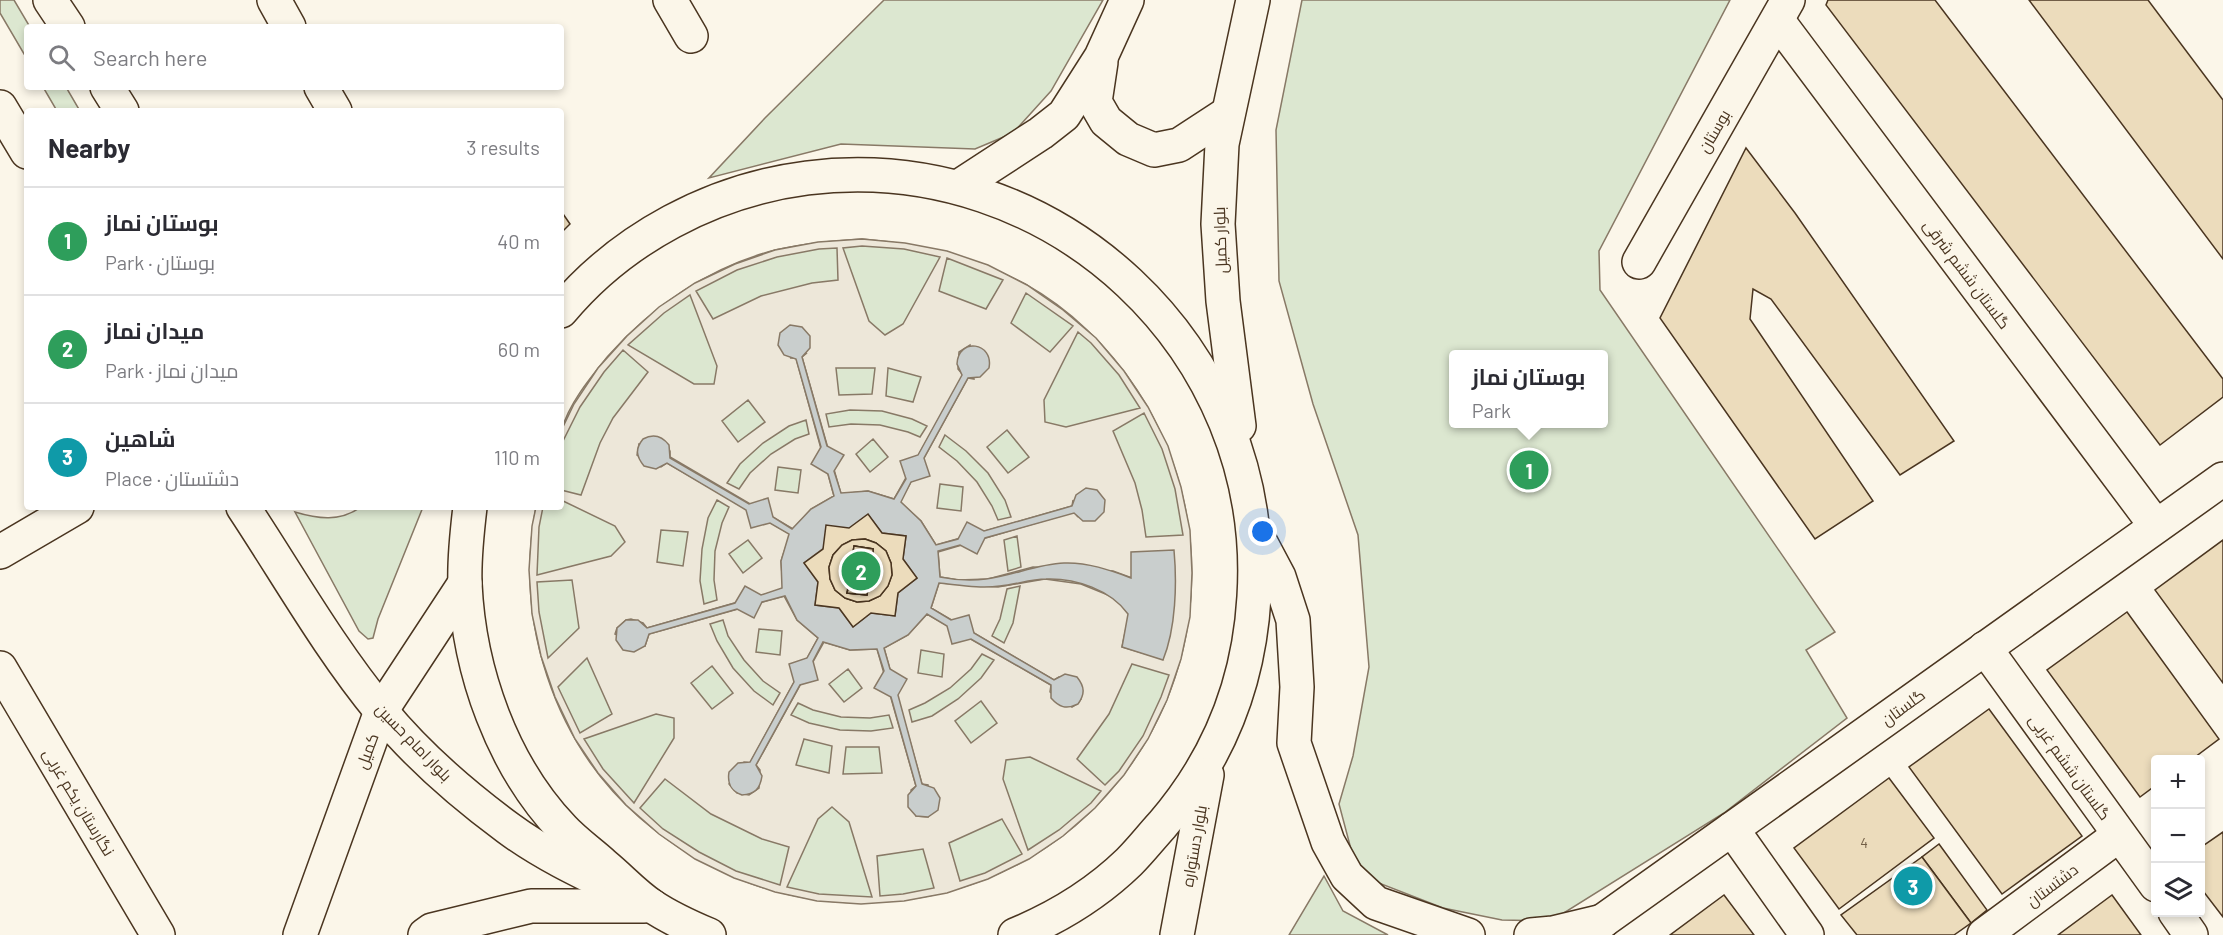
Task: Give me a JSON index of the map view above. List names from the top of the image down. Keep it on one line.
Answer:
{"streets":{"main road":["بوستان","بلوار کمیل","گلستان ششم شرقی","گلستان","بلوار امام حسین","کمیل","گلستان ششم غربی","نگارستان یکم غربی","بلوار دستواره","دشتستان"]},"crossings":[["بوستان","گلستان ششم شرقی"],["گلستان ششم شرقی","گلستان"],["گلستان","گلستان ششم غربی"],["بلوار امام حسین","کمیل"],["گلستان ششم غربی","دشتستان"]],"house_numbers":["4"],"page":{"search":"Search here","heading":["Nearby","3 results"],"list":[{"mark":"1","name":"بوستان نماز","note":"Park · بوستان","value":"40 m"},{"mark":"2","name":"میدان نماز","note":"Park · میدان نماز","value":"60 m"},{"mark":"3","name":"شاهین","note":"Place · دشتستان","value":"110 m"}],"popup":["بوستان نماز","Park"],"pins":["1","2","3"],"map_buttons":["+","−"]}}
